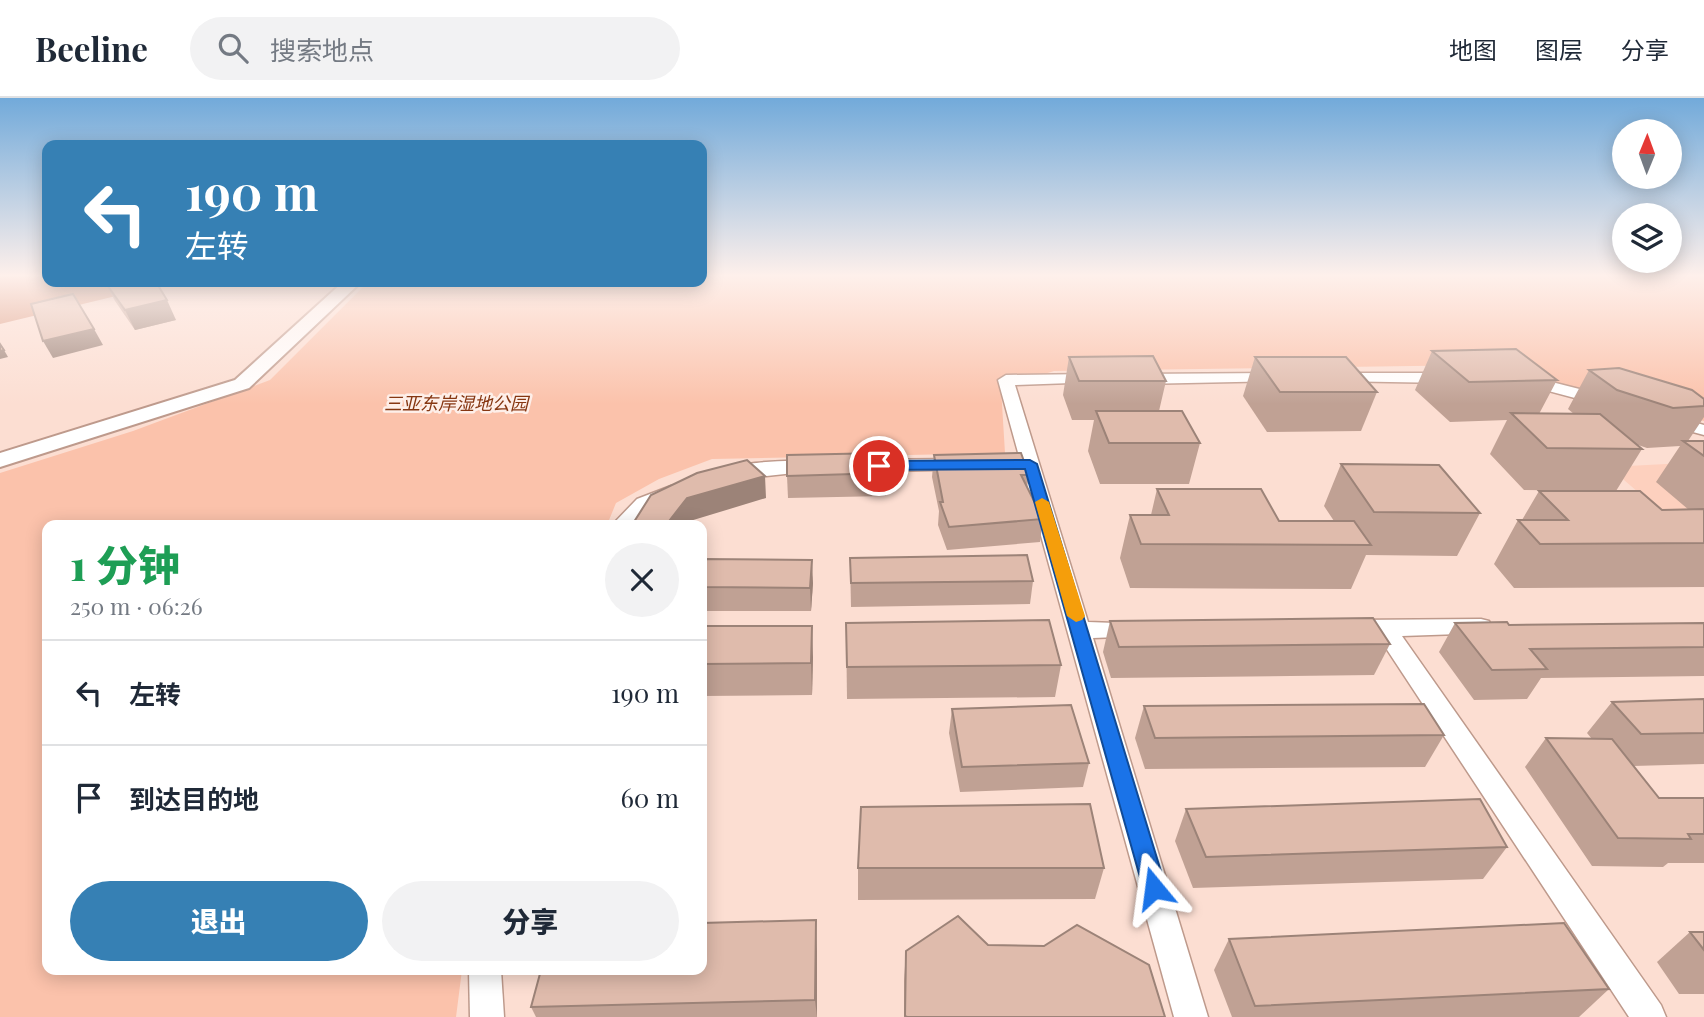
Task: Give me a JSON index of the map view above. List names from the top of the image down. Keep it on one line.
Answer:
{"parks":["三亚东岸湿地公园"],"north":"top","page":{"header":"Beeline","search":"搜索地点","nav":["地图","图层","分享"],"turn":["190 m","左转"],"heading":["1 分钟","250 m · 06:26"],"list":[{"name":"左转","value":"190 m"},{"name":"到达目的地","value":"60 m"}],"buttons":["退出","分享"]}}
